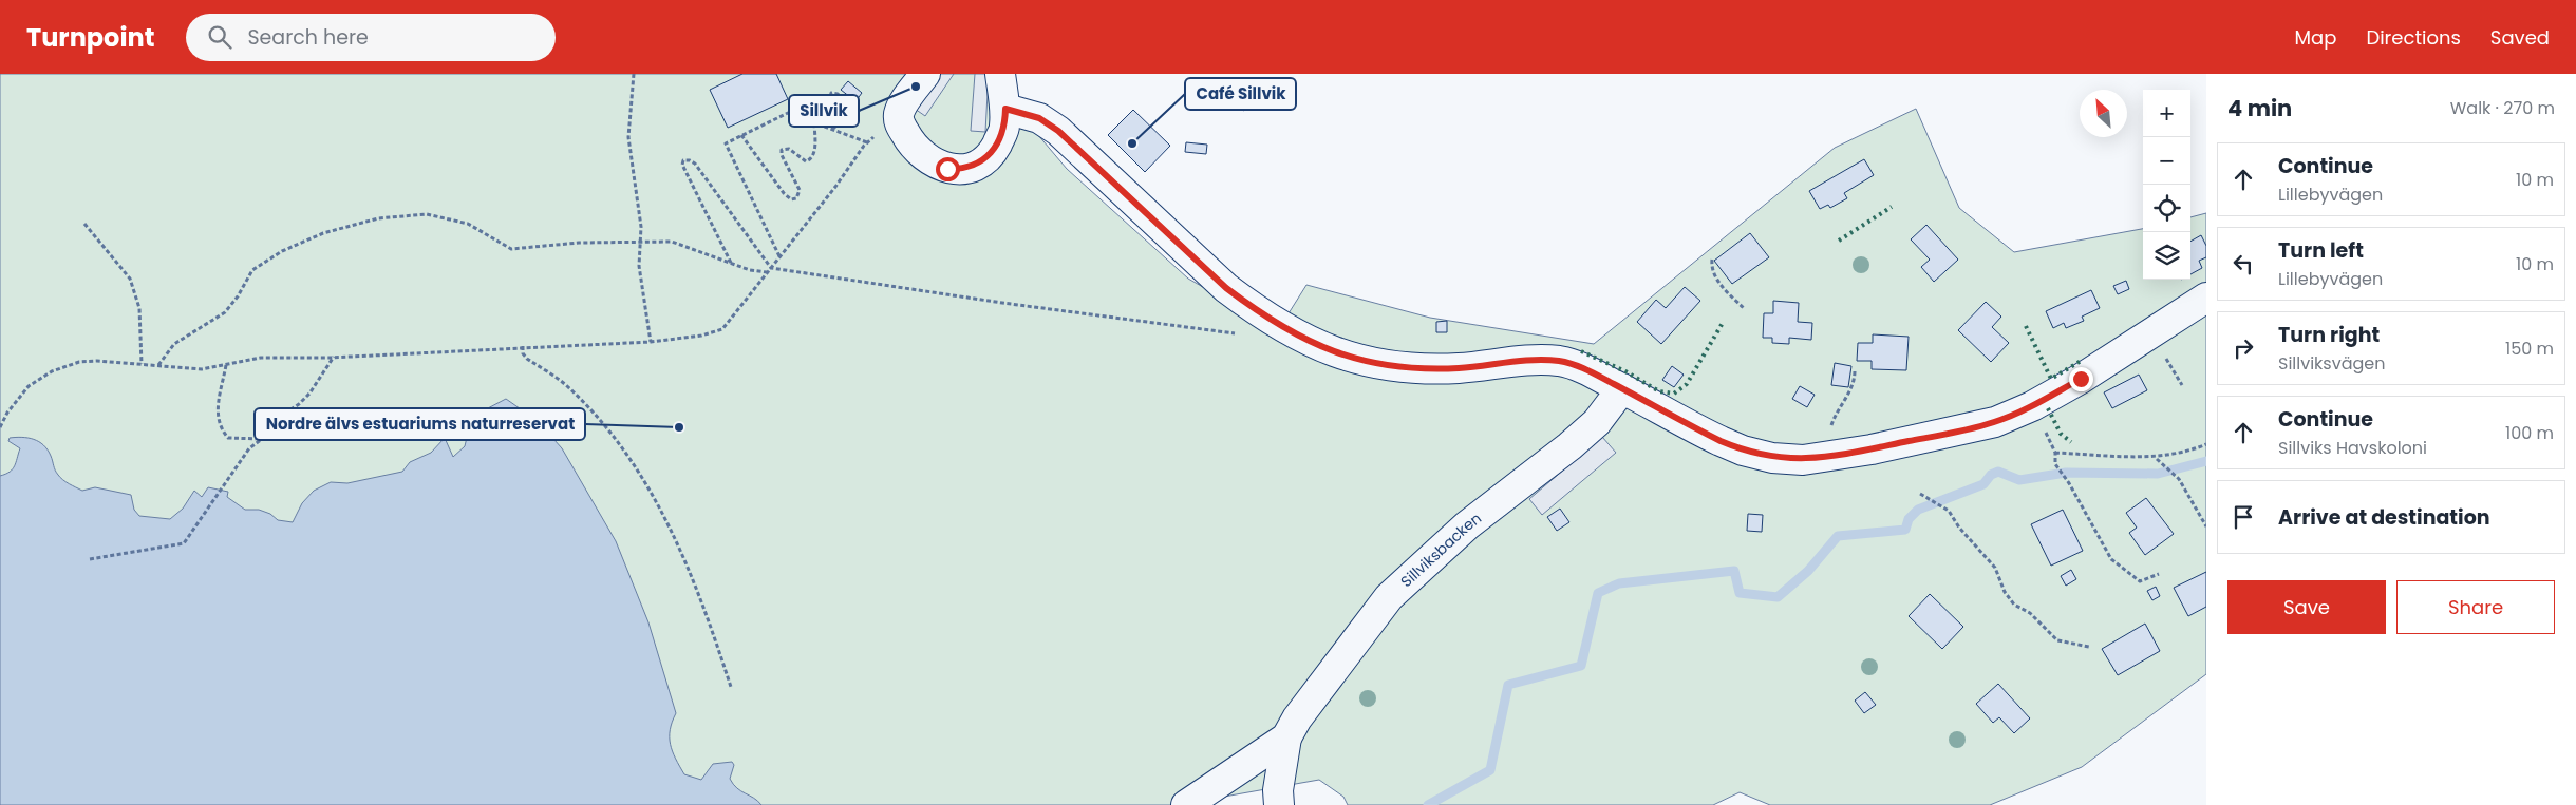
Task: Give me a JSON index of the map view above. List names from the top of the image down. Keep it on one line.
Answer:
{"streets":{"street":["Sillviksbacken"]},"places":["Sillvik","Café Sillvik","Nordre älvs estuariums naturreservat"],"north":"top left","page":{"header":"Turnpoint","search":"Search here","nav":["Map","Directions","Saved"],"heading":["4 min","Walk · 270 m"],"map_buttons":["+","−"],"list":[["Continue","Lillebyvägen","10 m"],["Turn left","Lillebyvägen","10 m"],["Turn right","Sillviksvägen","150 m"],["Continue","Sillviks Havskoloni","100 m"],"Arrive at destination"],"buttons":["Save","Share"]}}
